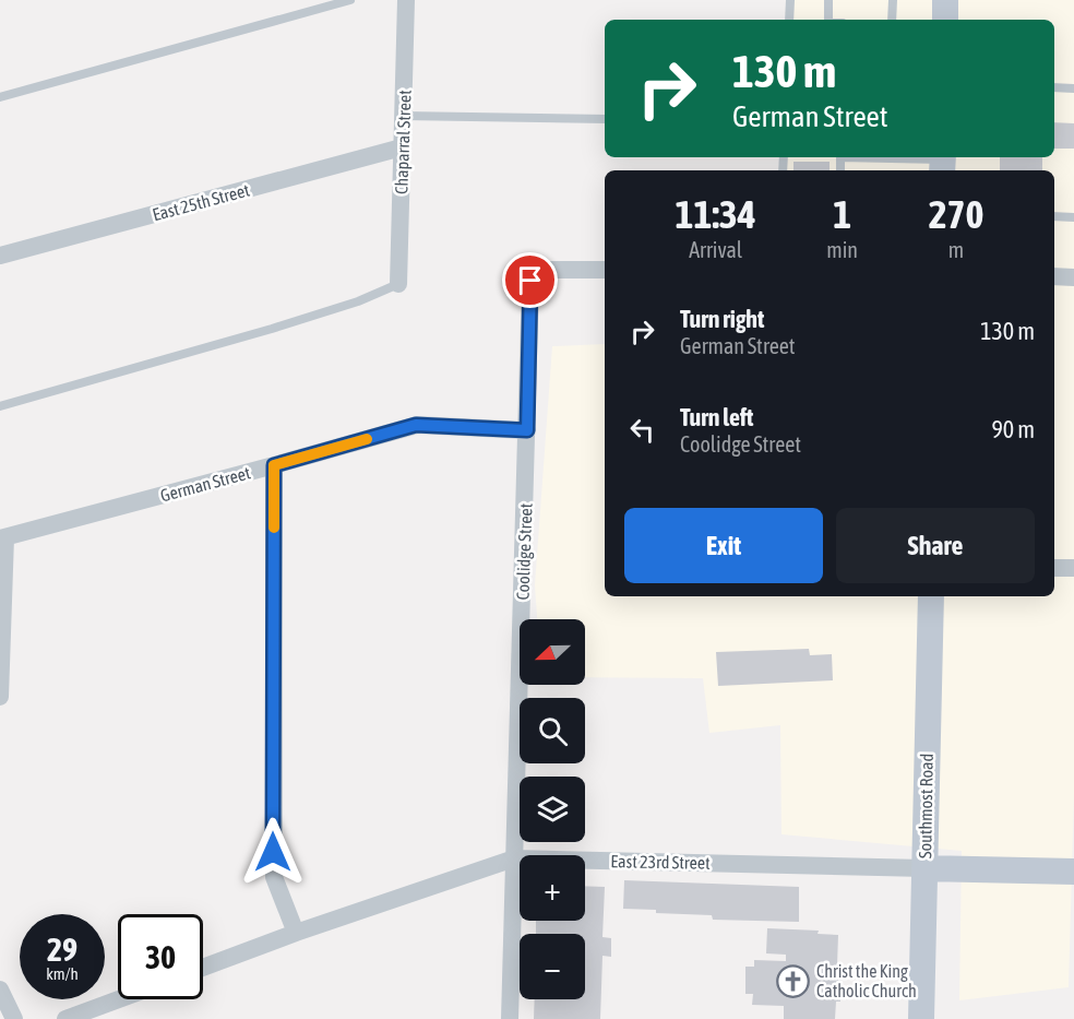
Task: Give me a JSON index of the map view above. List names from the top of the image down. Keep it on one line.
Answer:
{"streets":{"main road":["Southmost Road","East 23rd Street"],"street":["Chaparral Street","East 25th Street","German Street","Coolidge Street"]},"crossings":[["Chaparral Street","East 25th Street"],["German Street","Coolidge Street"],["Coolidge Street","East 23rd Street"],["Southmost Road","East 23rd Street"]],"places":{"church":["Christ the King Catholic Church"]},"north":"left","page":{"turn":["130 m","German Street"],"eta":["11:34","Arrival","1","min","270","m"],"list":[{"name":"Turn right","note":"German Street","value":"130 m"},{"name":"Turn left","note":"Coolidge Street","value":"90 m"}],"buttons":["Exit","Share"],"map_buttons":["+","−"],"speed":"29 km/h","limit":"30"}}
